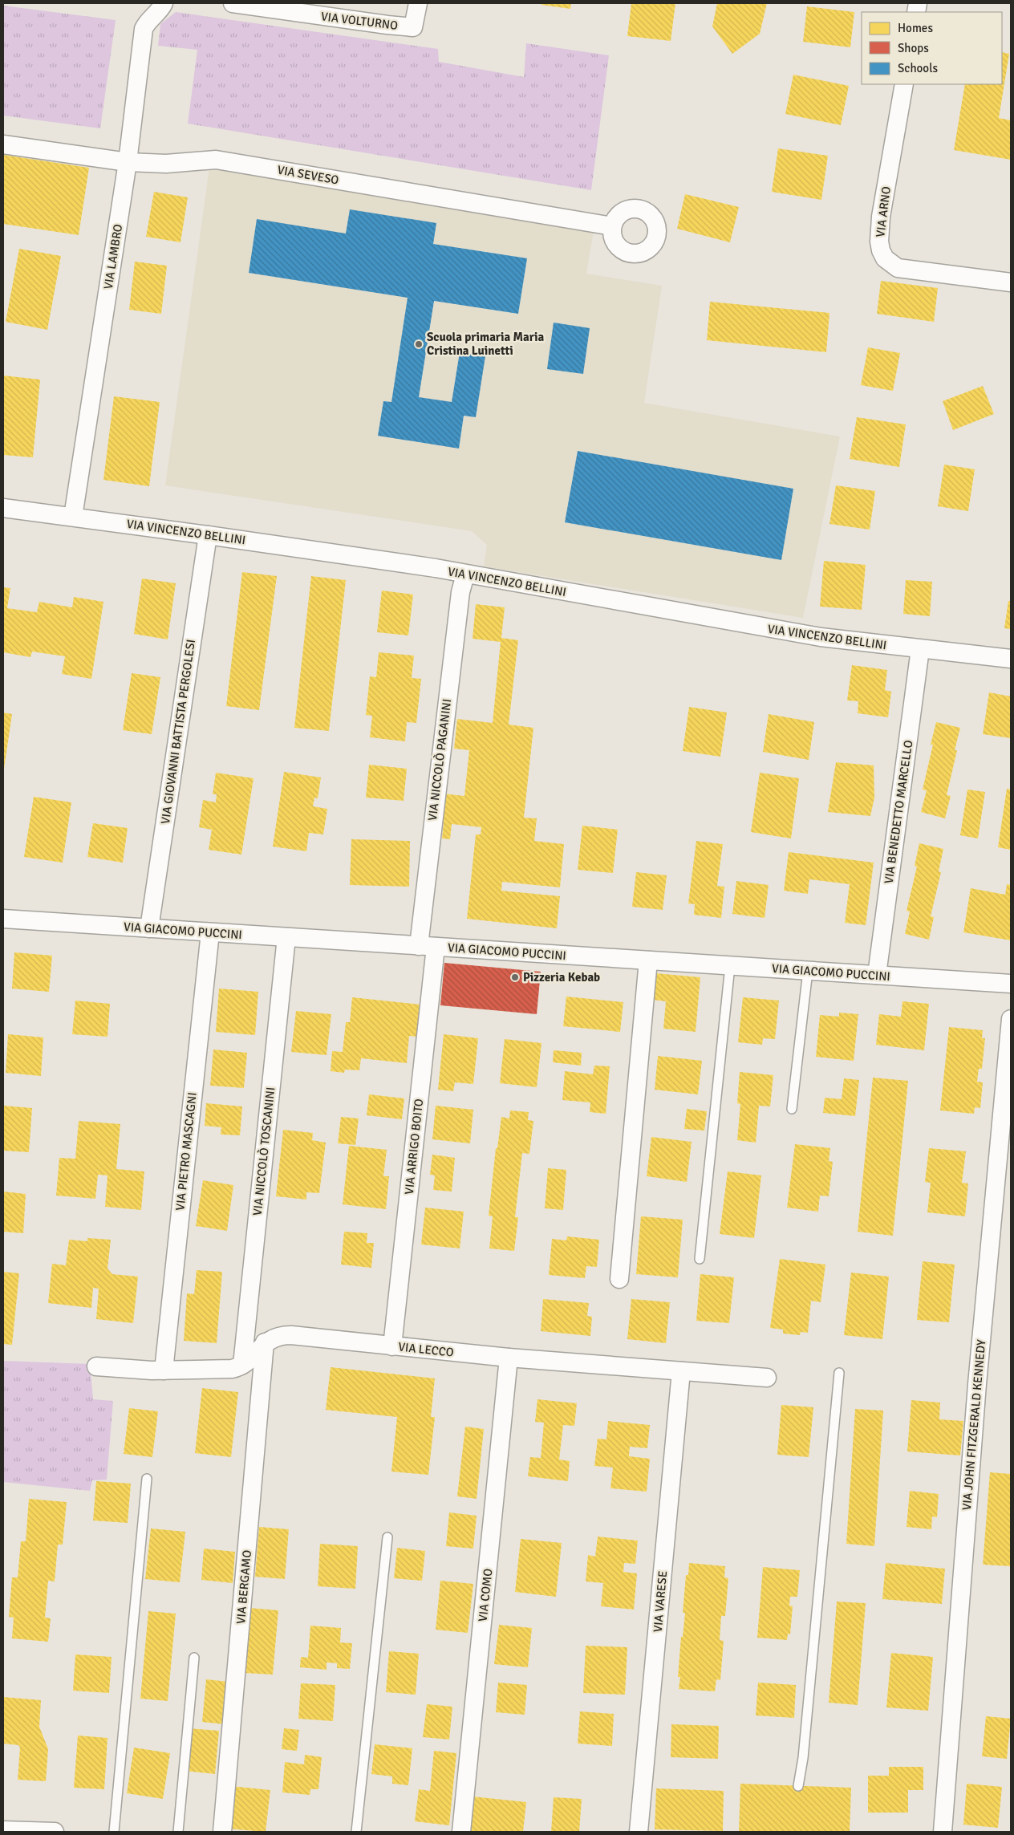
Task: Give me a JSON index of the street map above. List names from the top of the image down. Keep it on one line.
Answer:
{"streets":{"street":["VIA VOLTURNO","VIA SEVESO","VIA ARNO","VIA LAMBRO","VIA VINCENZO BELLINI","VIA GIOVANNI BATTISTA PERGOLESI","VIA NICCOLÒ PAGANINI","VIA BENEDETTO MARCELLO","VIA GIACOMO PUCCINI","VIA ARRIGO BOITO","VIA PIETRO MASCAGNI","VIA NICCOLÒ TOSCANINI","VIA LECCO","VIA JOHN FITZGERALD KENNEDY","VIA BERGAMO","VIA COMO","VIA VARESE"]},"crossings":[["VIA SEVESO","VIA LAMBRO"],["VIA LAMBRO","VIA VINCENZO BELLINI"],["VIA VINCENZO BELLINI","VIA GIOVANNI BATTISTA PERGOLESI"],["VIA VINCENZO BELLINI","VIA NICCOLÒ PAGANINI"],["VIA VINCENZO BELLINI","VIA BENEDETTO MARCELLO"],["VIA GIOVANNI BATTISTA PERGOLESI","VIA GIACOMO PUCCINI"],["VIA NICCOLÒ PAGANINI","VIA GIACOMO PUCCINI"],["VIA NICCOLÒ PAGANINI","VIA ARRIGO BOITO"],["VIA BENEDETTO MARCELLO","VIA GIACOMO PUCCINI"],["VIA GIACOMO PUCCINI","VIA ARRIGO BOITO"],["VIA GIACOMO PUCCINI","VIA PIETRO MASCAGNI"],["VIA GIACOMO PUCCINI","VIA NICCOLÒ TOSCANINI"],["VIA ARRIGO BOITO","VIA LECCO"],["VIA NICCOLÒ TOSCANINI","VIA LECCO"],["VIA LECCO","VIA BERGAMO"],["VIA LECCO","VIA COMO"],["VIA LECCO","VIA VARESE"]],"places":["Scuola primaria Maria Cristina Luinetti","Pizzeria Kebab"],"legend":["Homes","Shops","Schools"]}
